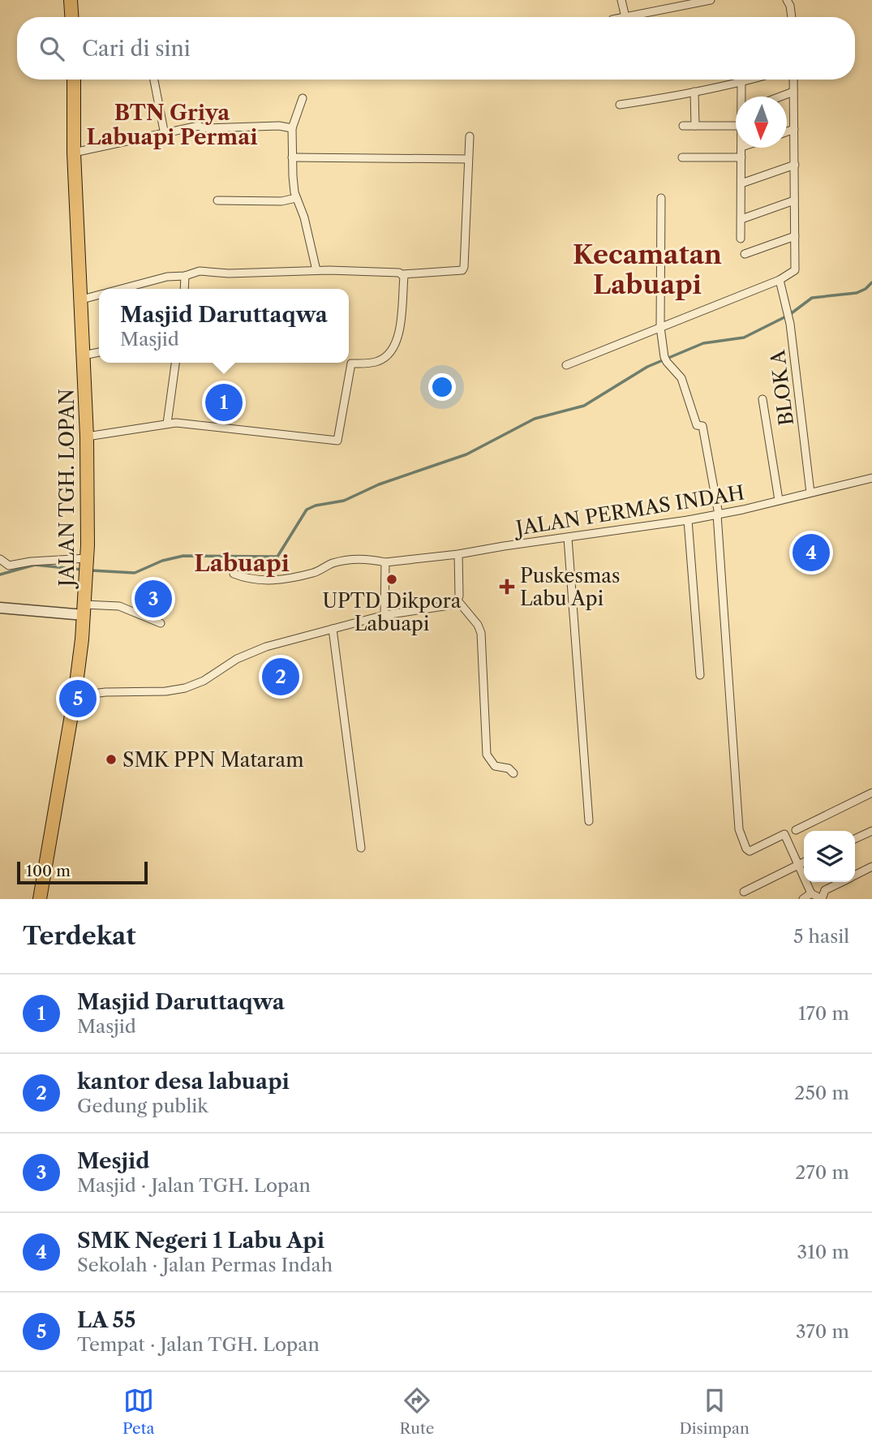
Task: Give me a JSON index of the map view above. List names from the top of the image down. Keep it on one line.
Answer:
{"streets":{"highway":["JALAN TGH. LOPAN"],"street":["BLOK A","JALAN PERMAS INDAH"]},"crossings":[["BLOK A","JALAN PERMAS INDAH"]],"districts":["BTN Griya Labuapi Permai","Kecamatan Labuapi","Labuapi"],"places":{"other":["UPTD Dikpora Labuapi","SMK PPN Mataram"],"health":["Puskesmas Labu Api"]},"scale_bar":"100 m","north":"bottom","page":{"search":"Cari di sini","popup":["Masjid Daruttaqwa","Masjid"],"pins":["1","4","3","2","5"],"scale":"100 m","heading":["Terdekat","5 hasil"],"list":[{"mark":"1","name":"Masjid Daruttaqwa","note":"Masjid","value":"170 m"},{"mark":"2","name":"kantor desa labuapi","note":"Gedung publik","value":"250 m"},{"mark":"3","name":"Mesjid","note":"Masjid · Jalan TGH. Lopan","value":"270 m"},{"mark":"4","name":"SMK Negeri 1 Labu Api","note":"Sekolah · Jalan Permas Indah","value":"310 m"},{"mark":"5","name":"LA 55","note":"Tempat · Jalan TGH. Lopan","value":"370 m"}],"nav":["Peta","Rute","Disimpan"]}}
